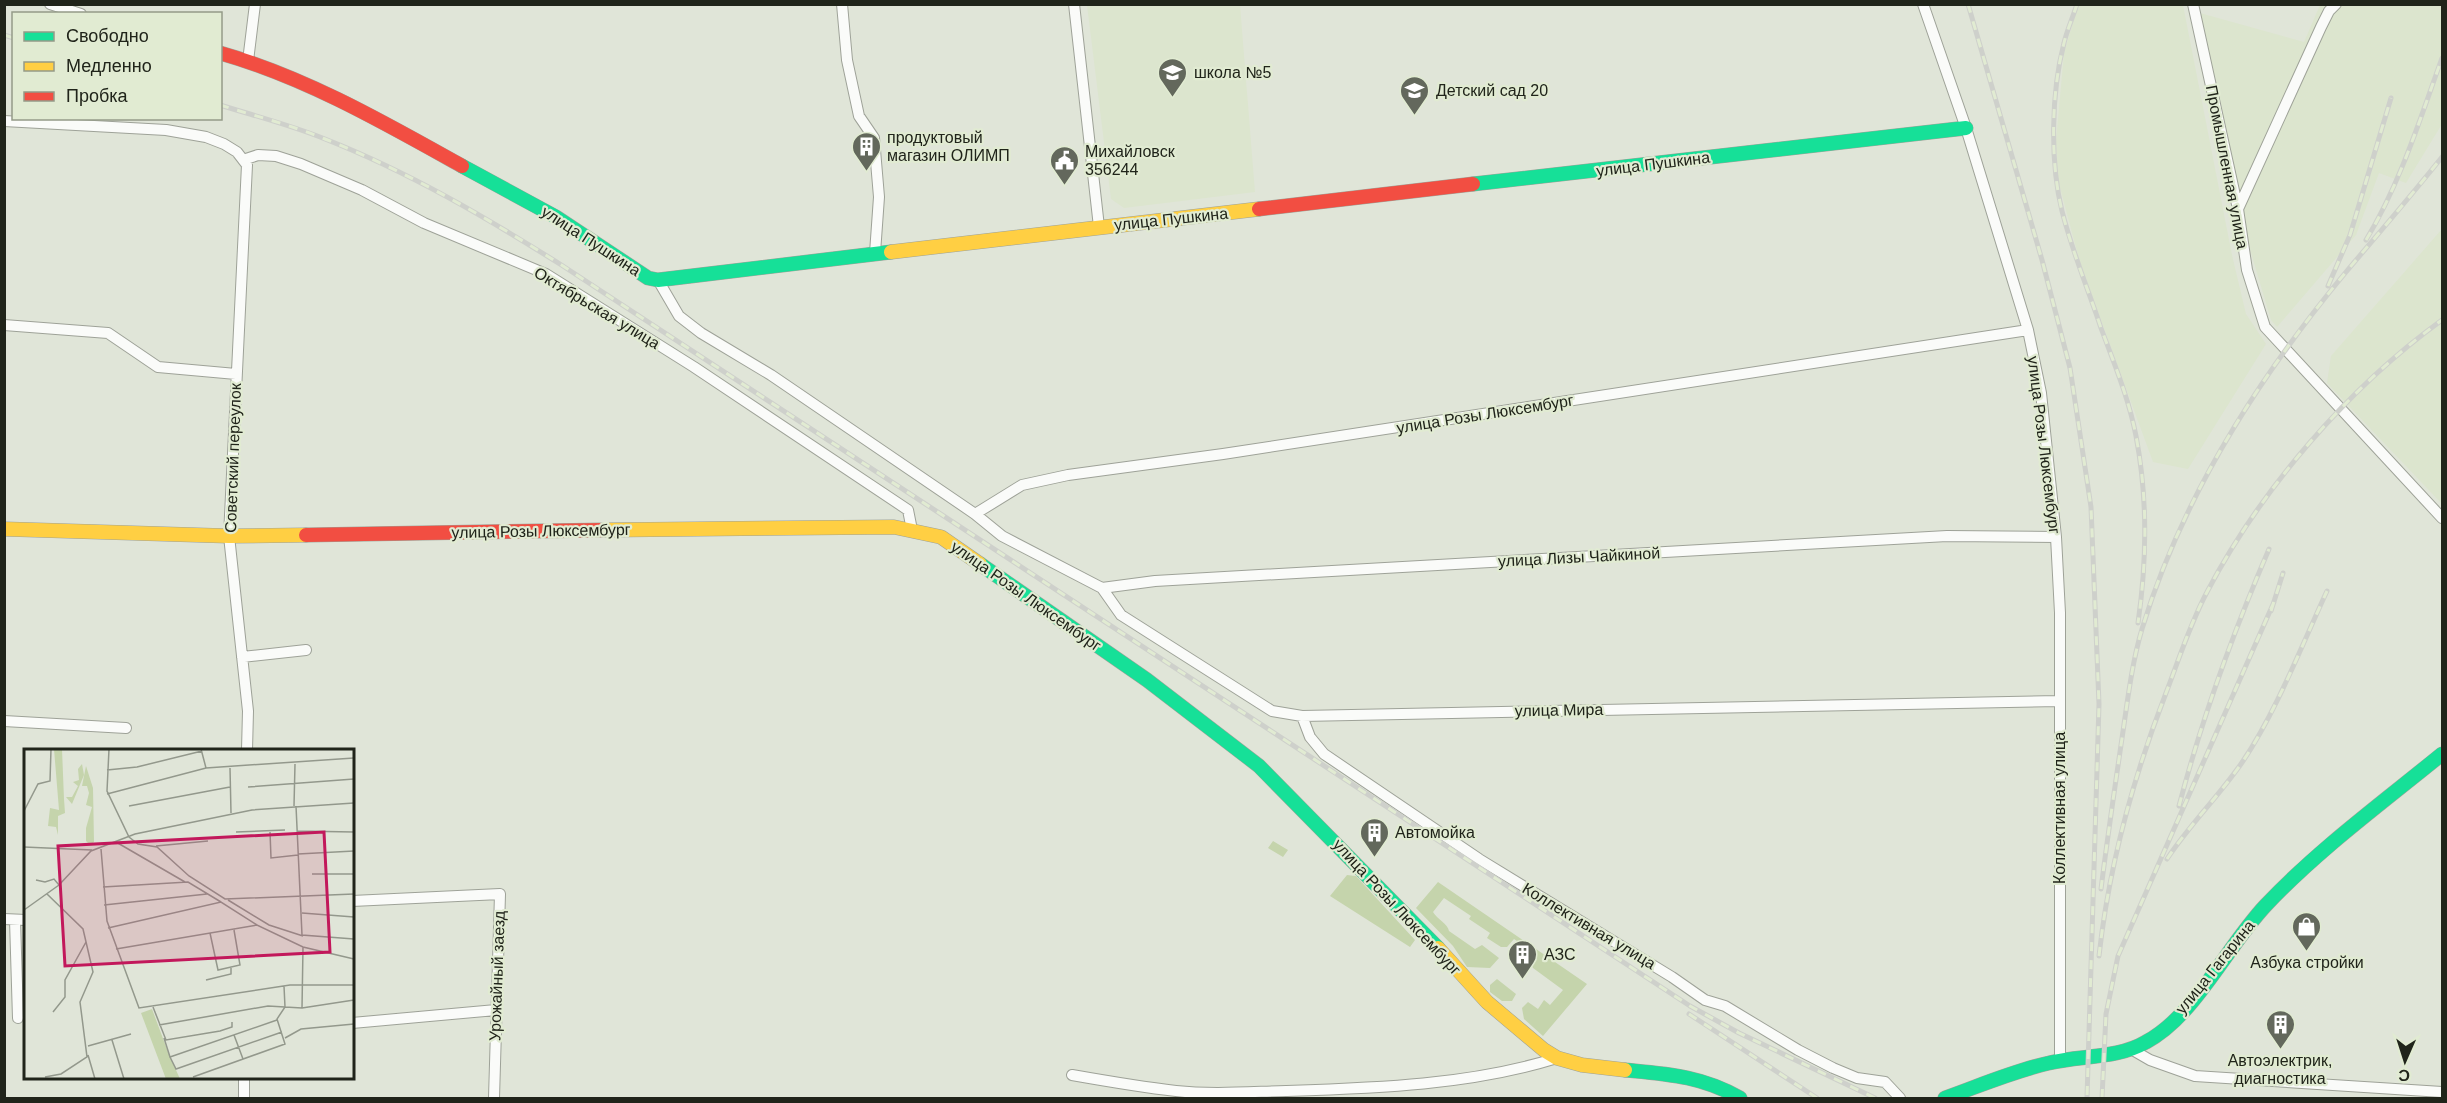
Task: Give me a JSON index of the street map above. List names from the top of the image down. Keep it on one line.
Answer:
{"streets":{"main road":["улица Пушкина","улица Розы Люксембург","улица Гагарина"],"street":["Промышленная улица","Октябрьская улица","Советский переулок","улица Лизы Чайкиной","улица Мира","Коллективная улица","Урожайный заезд"]},"crossings":[["Октябрьская улица","улица Розы Люксембург"],["Октябрьская улица","Советский переулок"],["улица Розы Люксембург","Советский переулок"],["улица Розы Люксембург","улица Лизы Чайкиной"],["улица Розы Люксембург","улица Мира"],["улица Розы Люксембург","Коллективная улица"],["улица Лизы Чайкиной","улица Мира"],["улица Мира","Коллективная улица"],["Коллективная улица","улица Гагарина"]],"places":{"school or university":["школа №5","Детский сад 20"],"building":["продуктовый магазин ОЛИМП","Автомойка","АЗС","Автоэлектрик, диагностика"],"public building":["Михайловск 356244"],"shop":["Азбука стройки"]},"legend":["Свободно","Медленно","Пробка"],"north":"bottom"}
